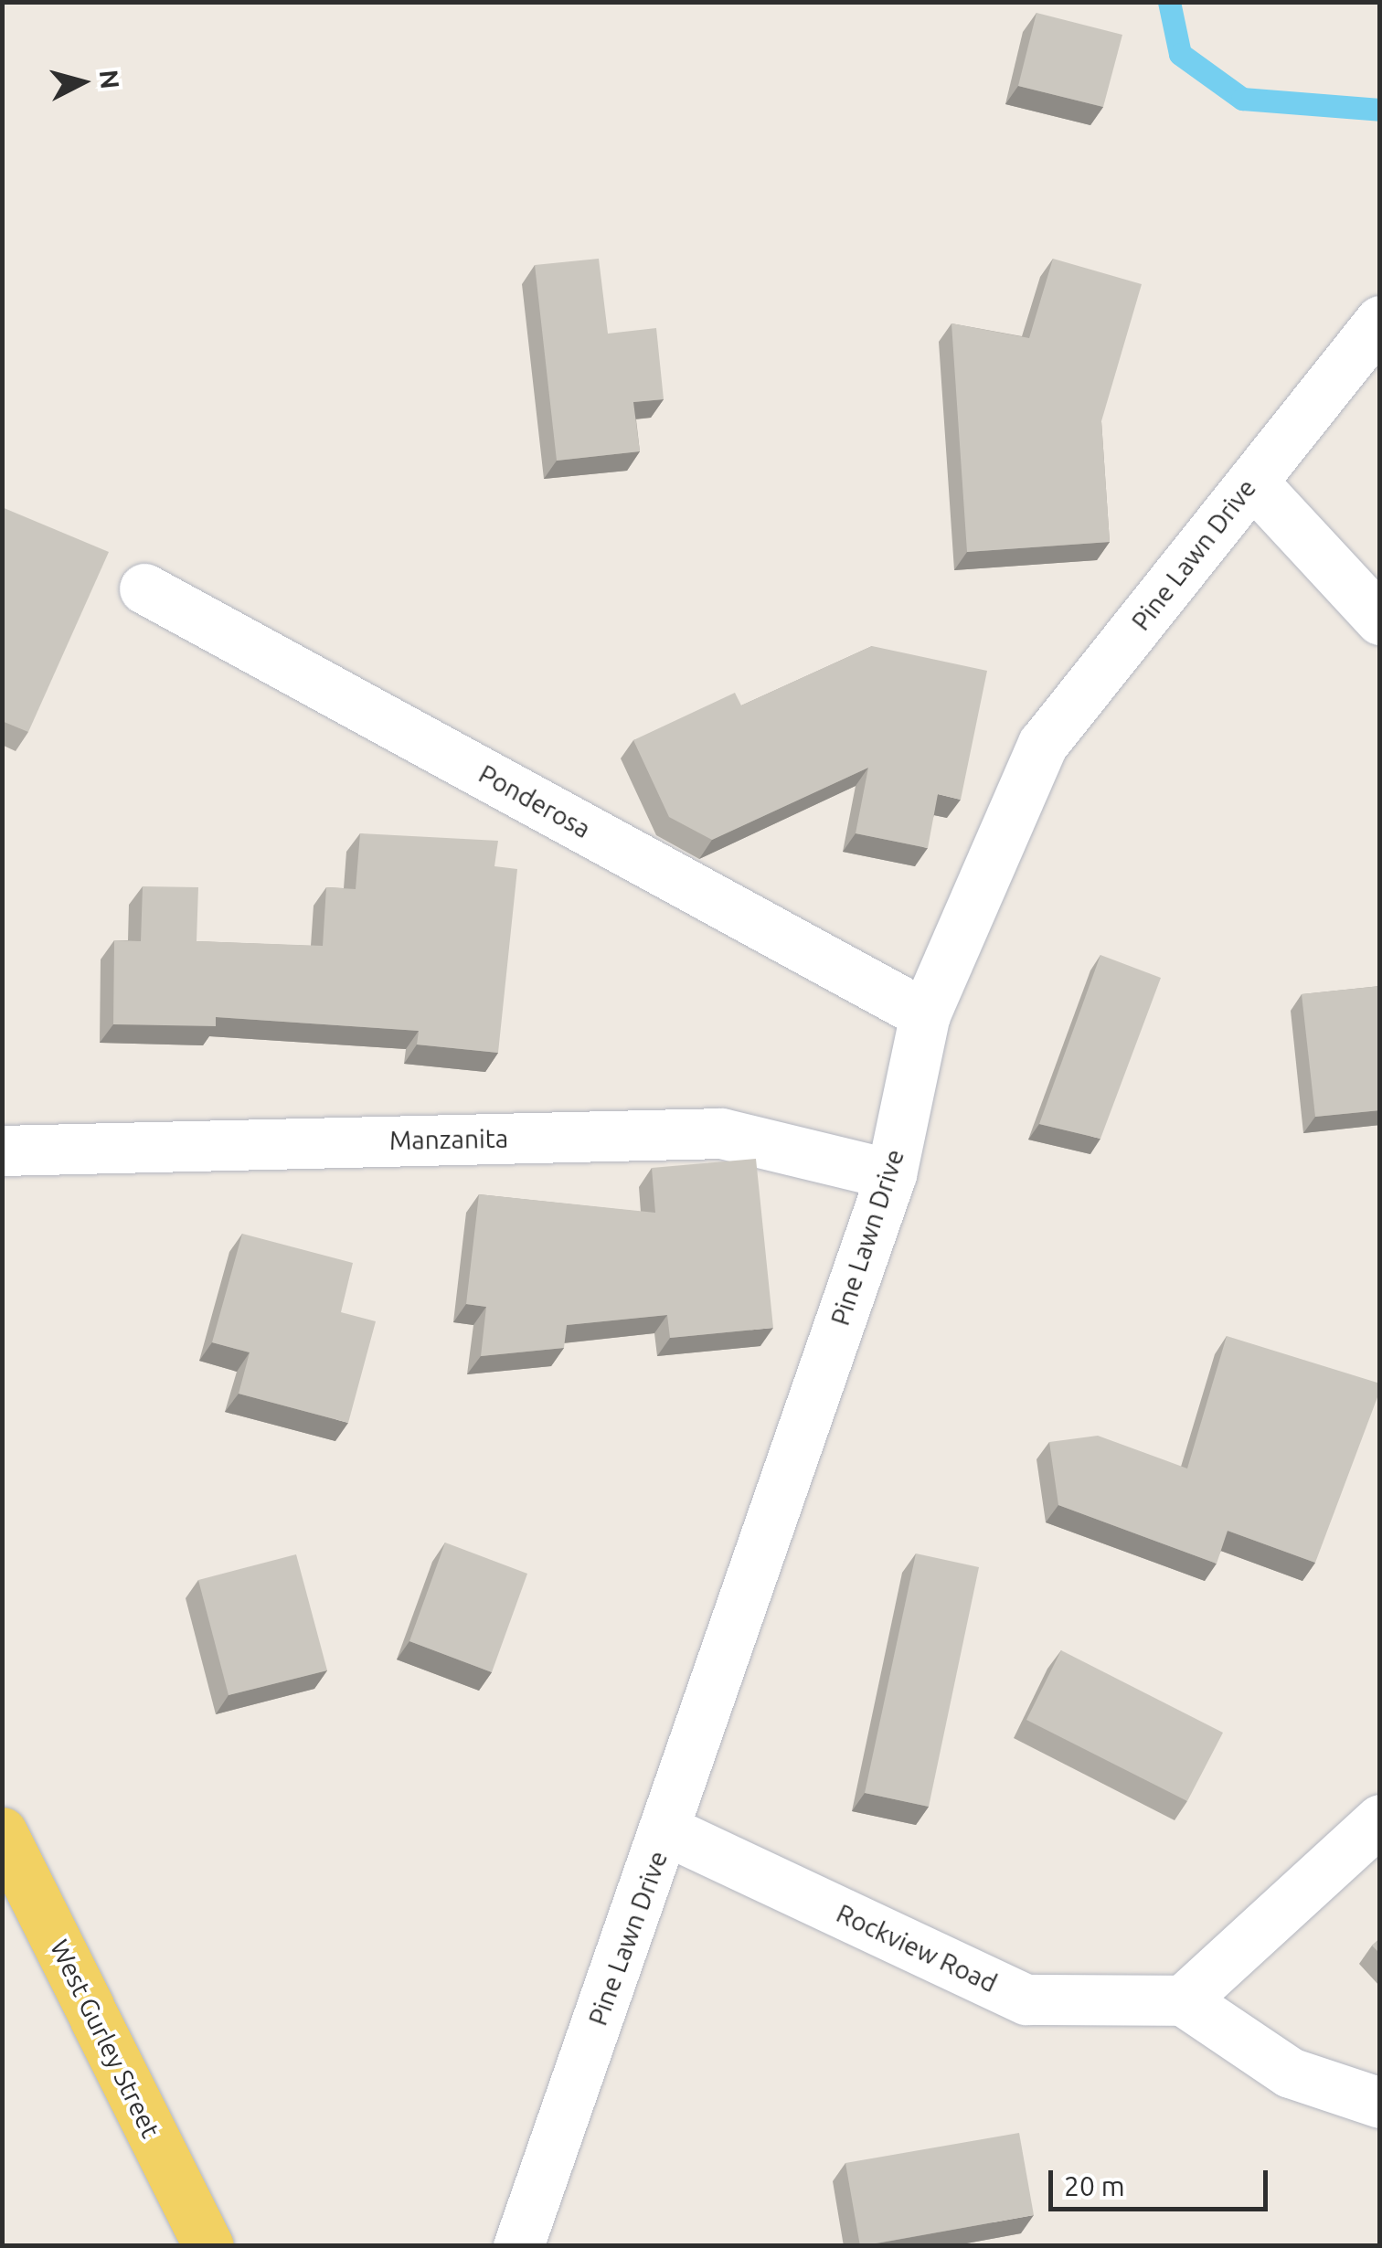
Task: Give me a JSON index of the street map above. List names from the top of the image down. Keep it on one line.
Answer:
{"streets":{"main road":["West Gurley Street"],"street":["Pine Lawn Drive","Ponderosa","Manzanita","Rockview Road"]},"crossings":[["Pine Lawn Drive","Ponderosa"],["Pine Lawn Drive","Manzanita"],["Pine Lawn Drive","Rockview Road"]],"scale_bar":"20 m","north":"right"}
